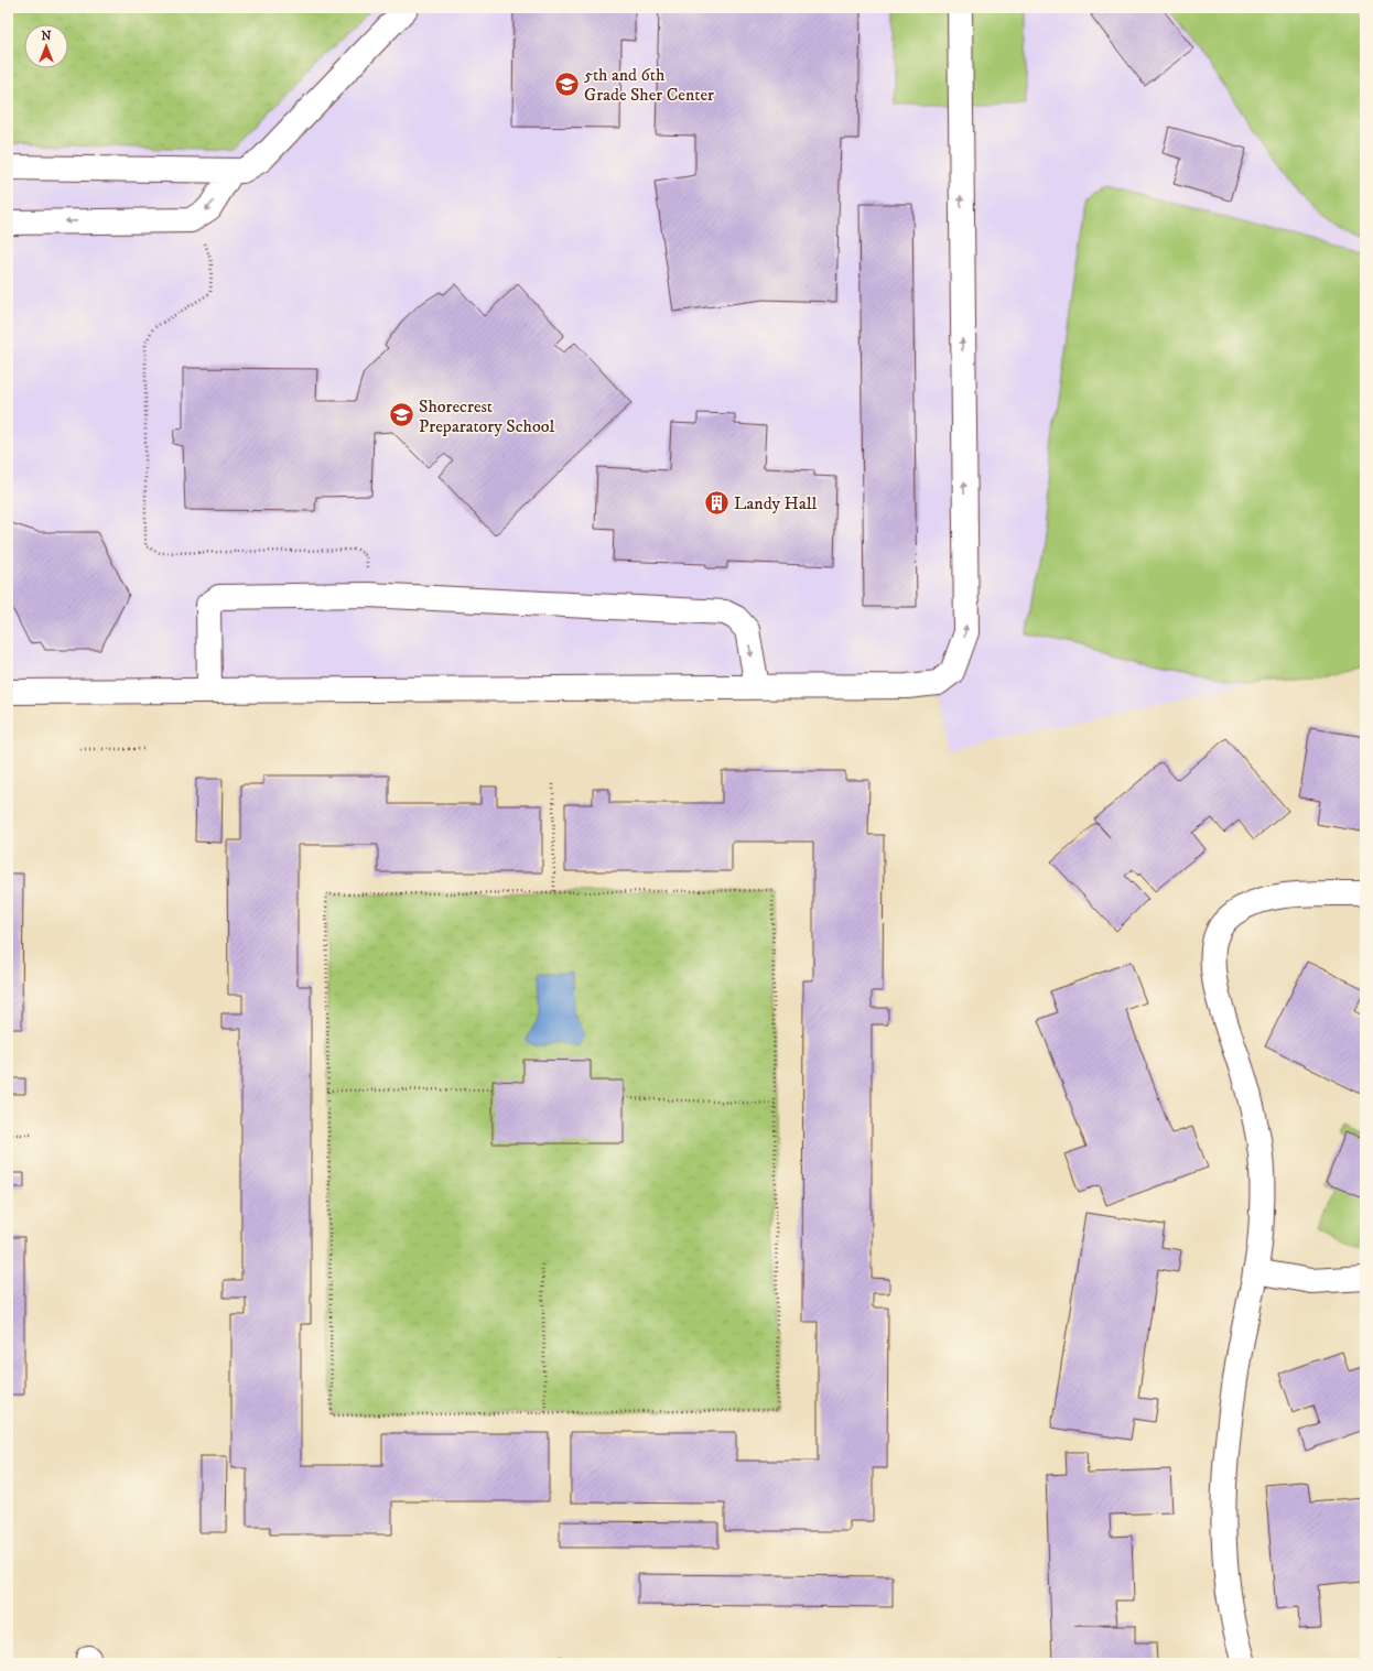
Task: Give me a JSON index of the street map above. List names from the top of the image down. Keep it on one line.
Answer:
{"places":{"school or university":["5th and 6th Grade Sher Center","Shorecrest Preparatory School"],"building":["Landy Hall"]},"north":"top"}
